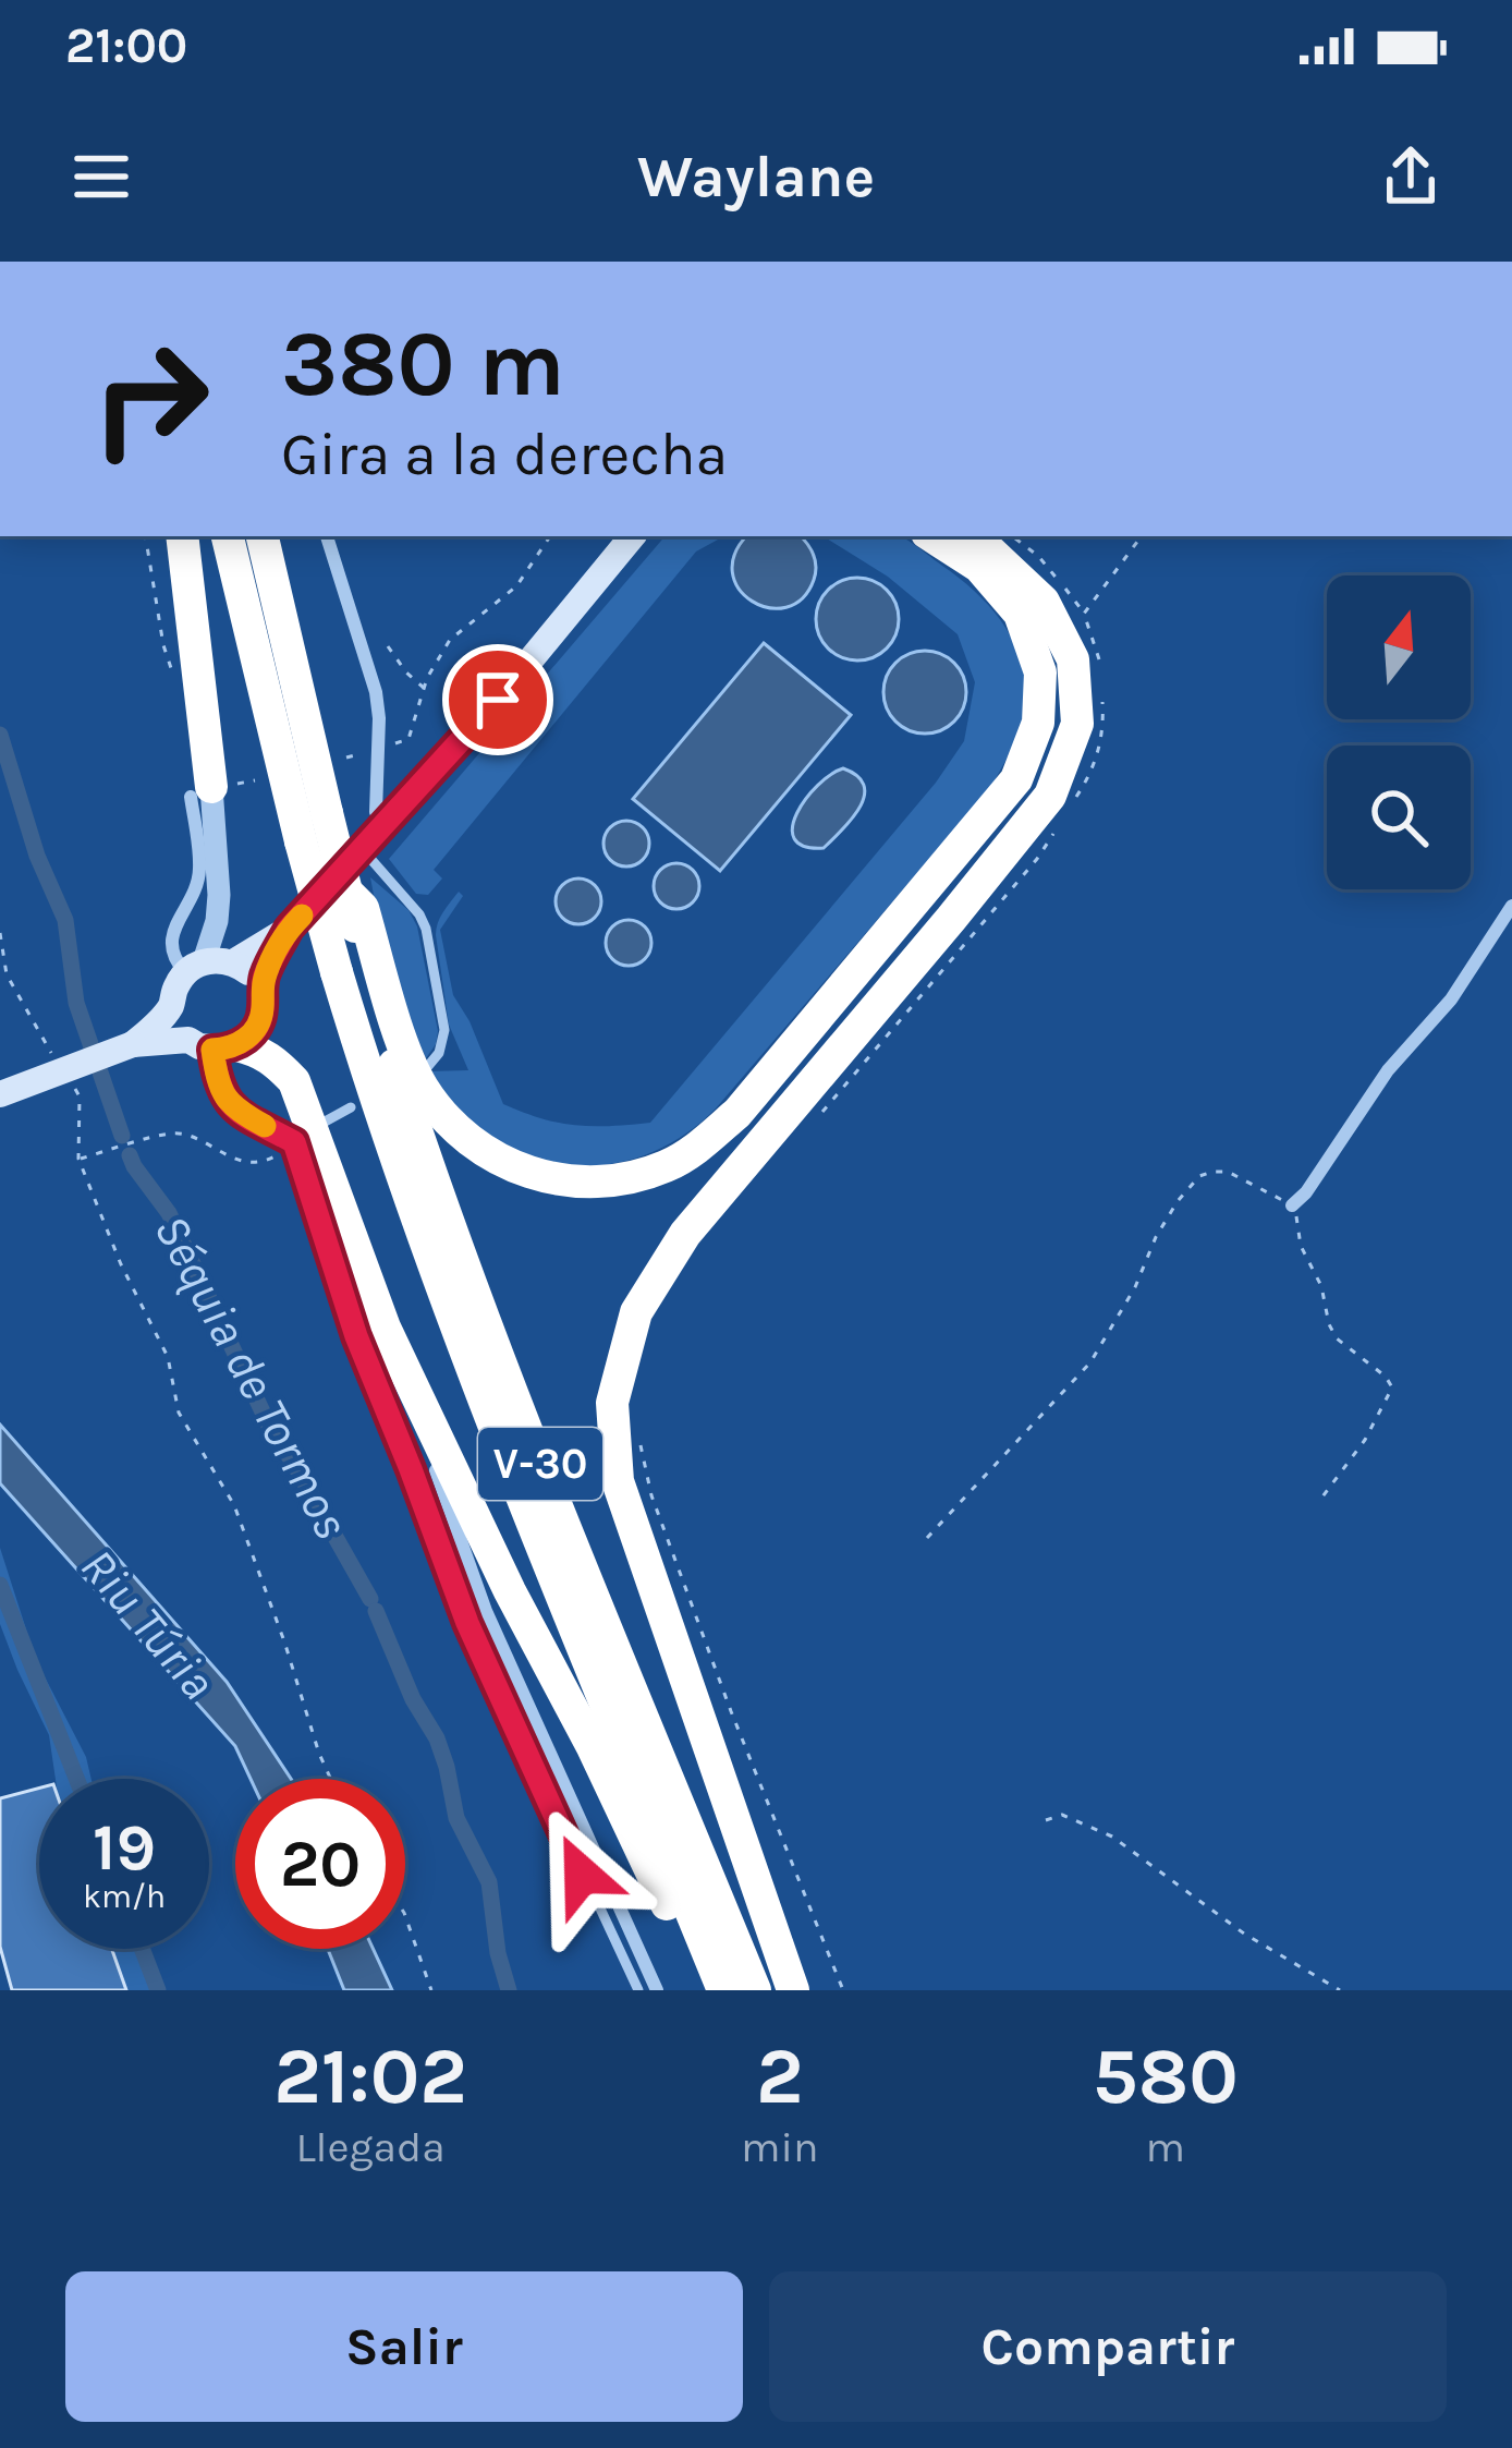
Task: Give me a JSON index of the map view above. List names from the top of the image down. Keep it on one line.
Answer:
{"streets":{"highway":["V-30"]},"water":["Séquia de Tormos","Riu Túria"],"north":"top","page":{"status":"21:00","header":"Waylane","turn":["380 m","Gira a la derecha"],"speed":"19 km/h","limit":"20","eta":["21:02","Llegada","2","min","580","m"],"buttons":["Salir","Compartir"]}}
